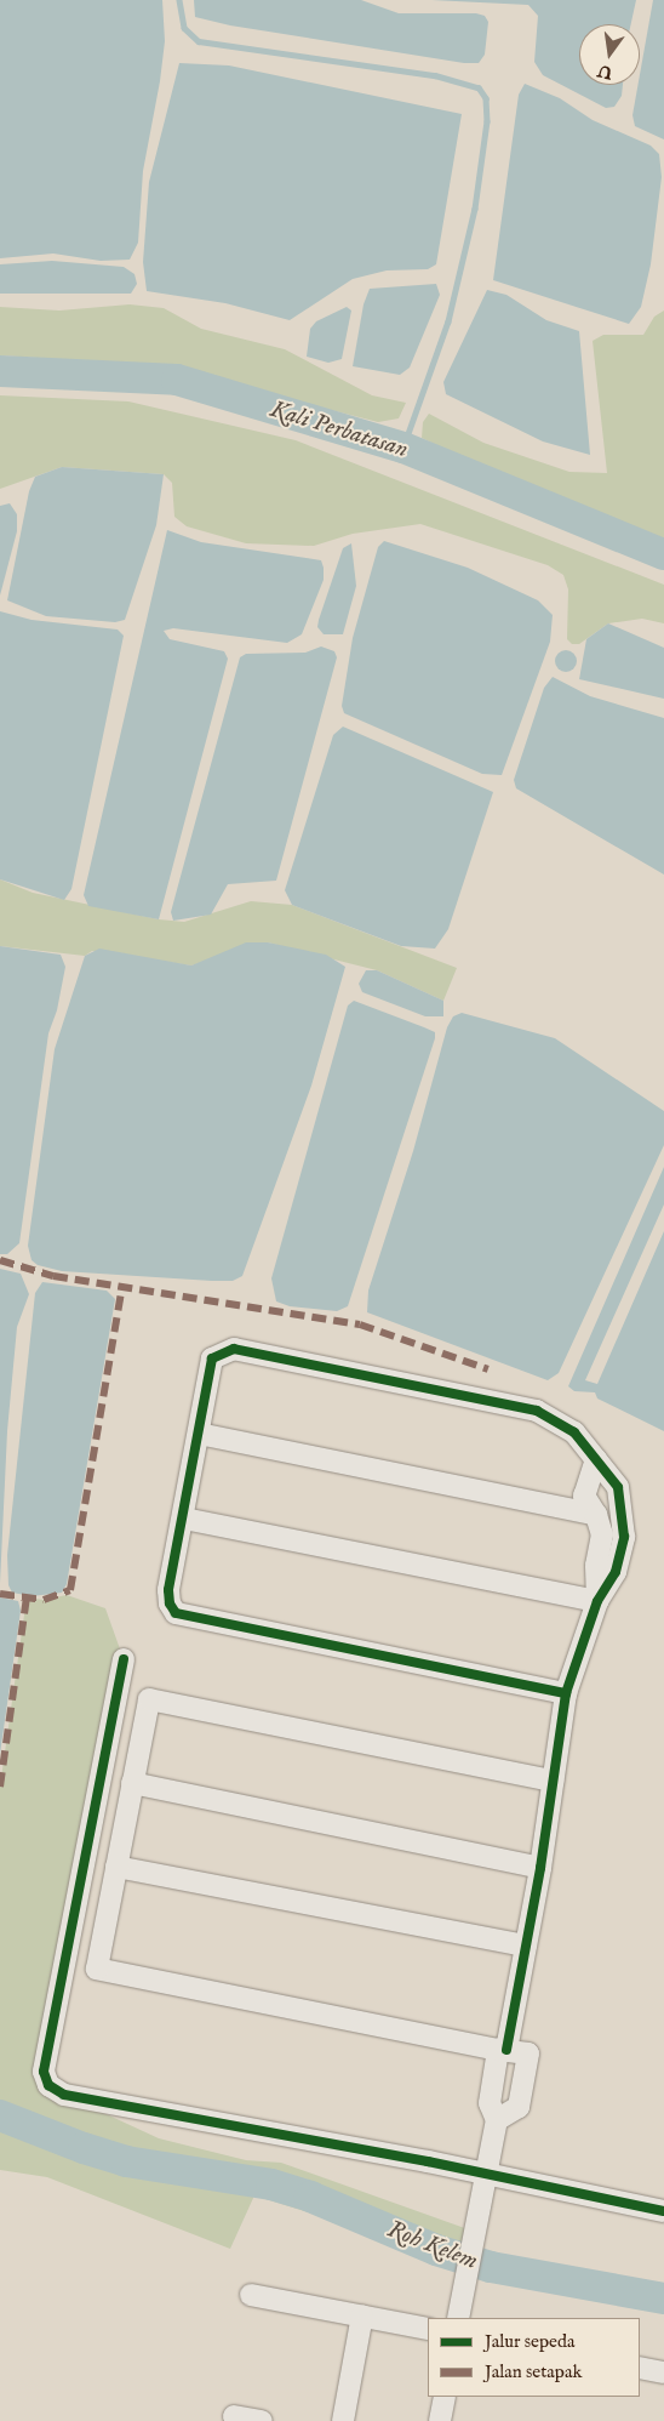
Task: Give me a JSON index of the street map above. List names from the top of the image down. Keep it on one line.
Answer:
{"water":["Kali Perbatasan","Roh Kelem"],"legend":["Jalur sepeda","Jalan setapak"],"north":"bottom"}
